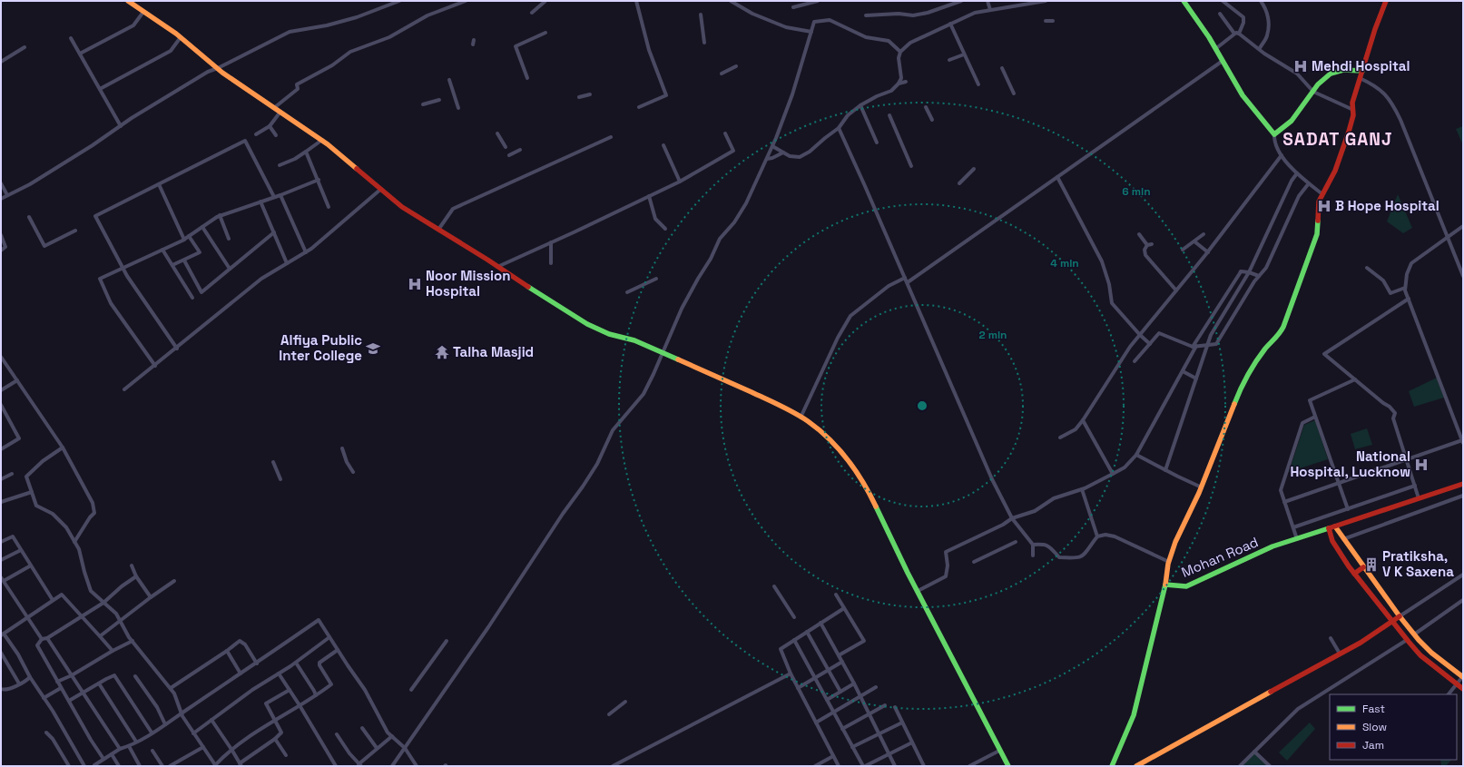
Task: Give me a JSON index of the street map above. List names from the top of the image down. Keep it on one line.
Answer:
{"streets":{"street":["Mohan Road"]},"districts":["SADAT GANJ"],"places":{"hospital":["Mehdi Hospital","B Hope Hospital","Noor Mission Hospital","National Hospital, Lucknow"],"school or university":["Alfiya Public Inter College"],"temple":["Talha Masjid"],"building":["Pratiksha, V K Saxena"]},"legend":["Fast","Slow","Jam"],"rings":["6 min","4 min","2 min"]}
